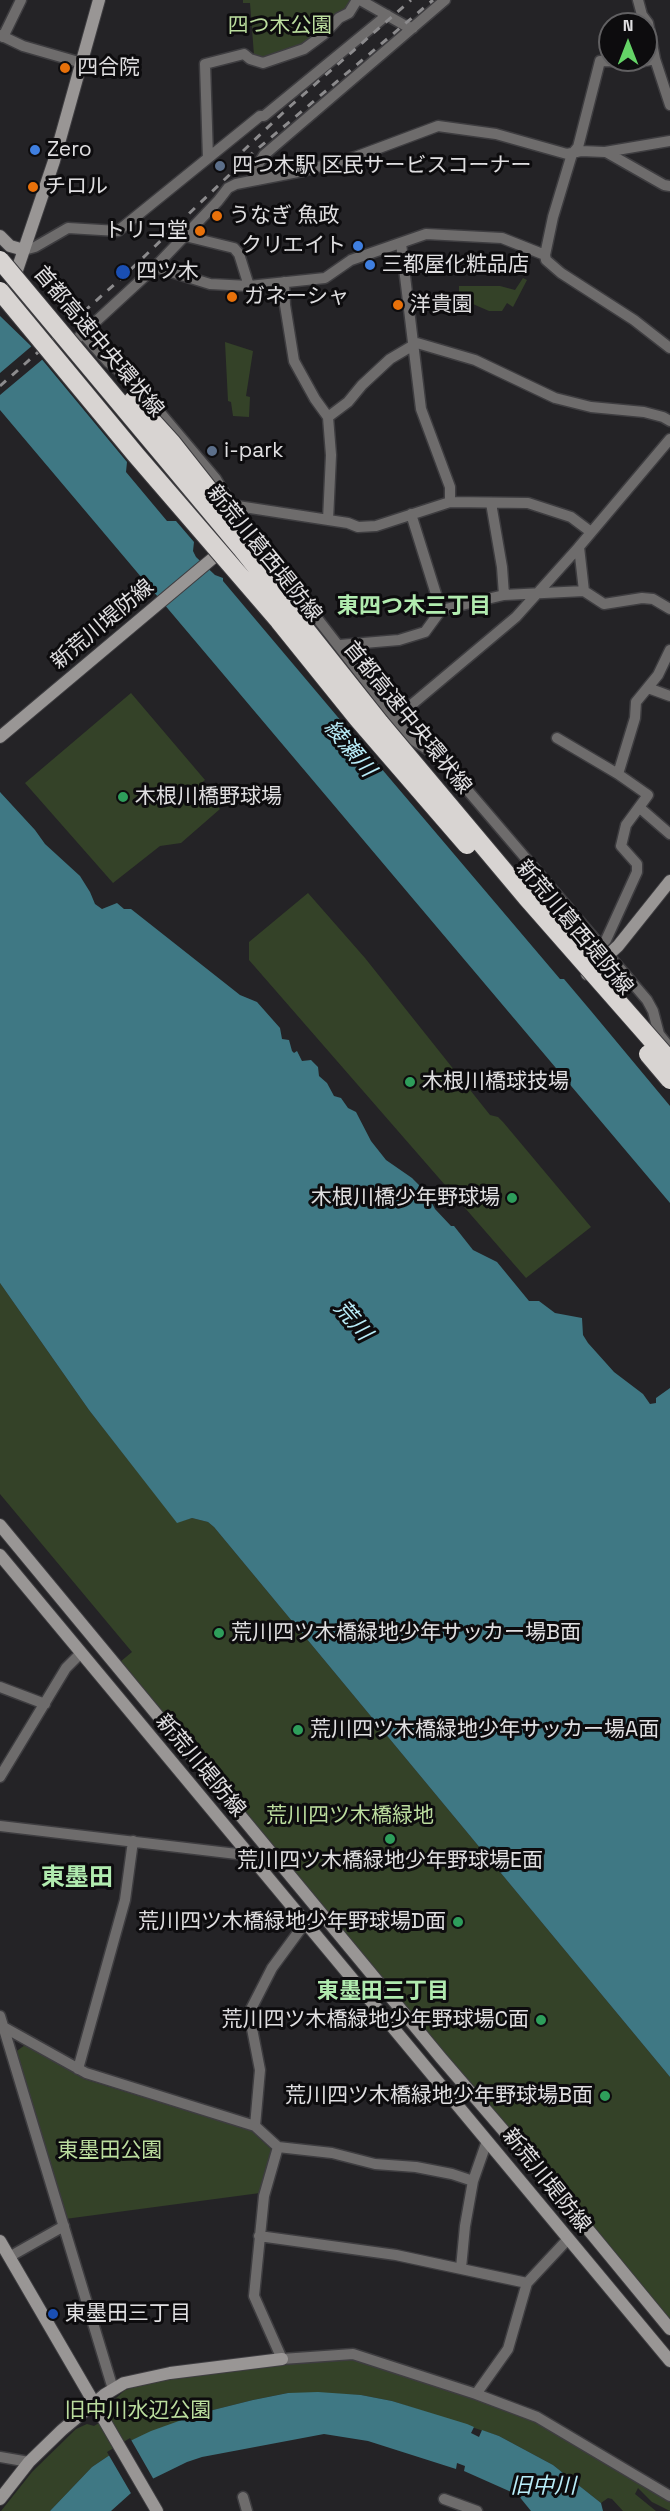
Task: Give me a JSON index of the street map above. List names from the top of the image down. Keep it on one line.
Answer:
{"streets":{"highway":["首都高速中央環状線"],"main road":["新荒川葛西堤防線","新荒川堤防線"]},"crossings":[["首都高速中央環状線","新荒川葛西堤防線"],["新荒川葛西堤防線","新荒川堤防線"]],"districts":["東四つ木三丁目","東墨田","東墨田三丁目"],"water":["綾瀬川","荒川","旧中川"],"parks":["四つ木公園","荒川四ツ木橋緑地","東墨田公園","旧中川水辺公園"],"places":["四合院","Zero","四つ木駅 区民サービスコーナー","チロル","うなぎ 魚政","トリコ堂","クリエイト","三都屋化粧品店","四ツ木","ガネーシャ","洋貴園","i-park","木根川橋野球場","木根川橋球技場","木根川橋少年野球場","荒川四ツ木橋緑地少年サッカー場B面","荒川四ツ木橋緑地少年サッカー場A面","荒川四ツ木橋緑地少年野球場E面","荒川四ツ木橋緑地少年野球場D面","荒川四ツ木橋緑地少年野球場C面","荒川四ツ木橋緑地少年野球場B面","東墨田三丁目"],"north":"top"}
